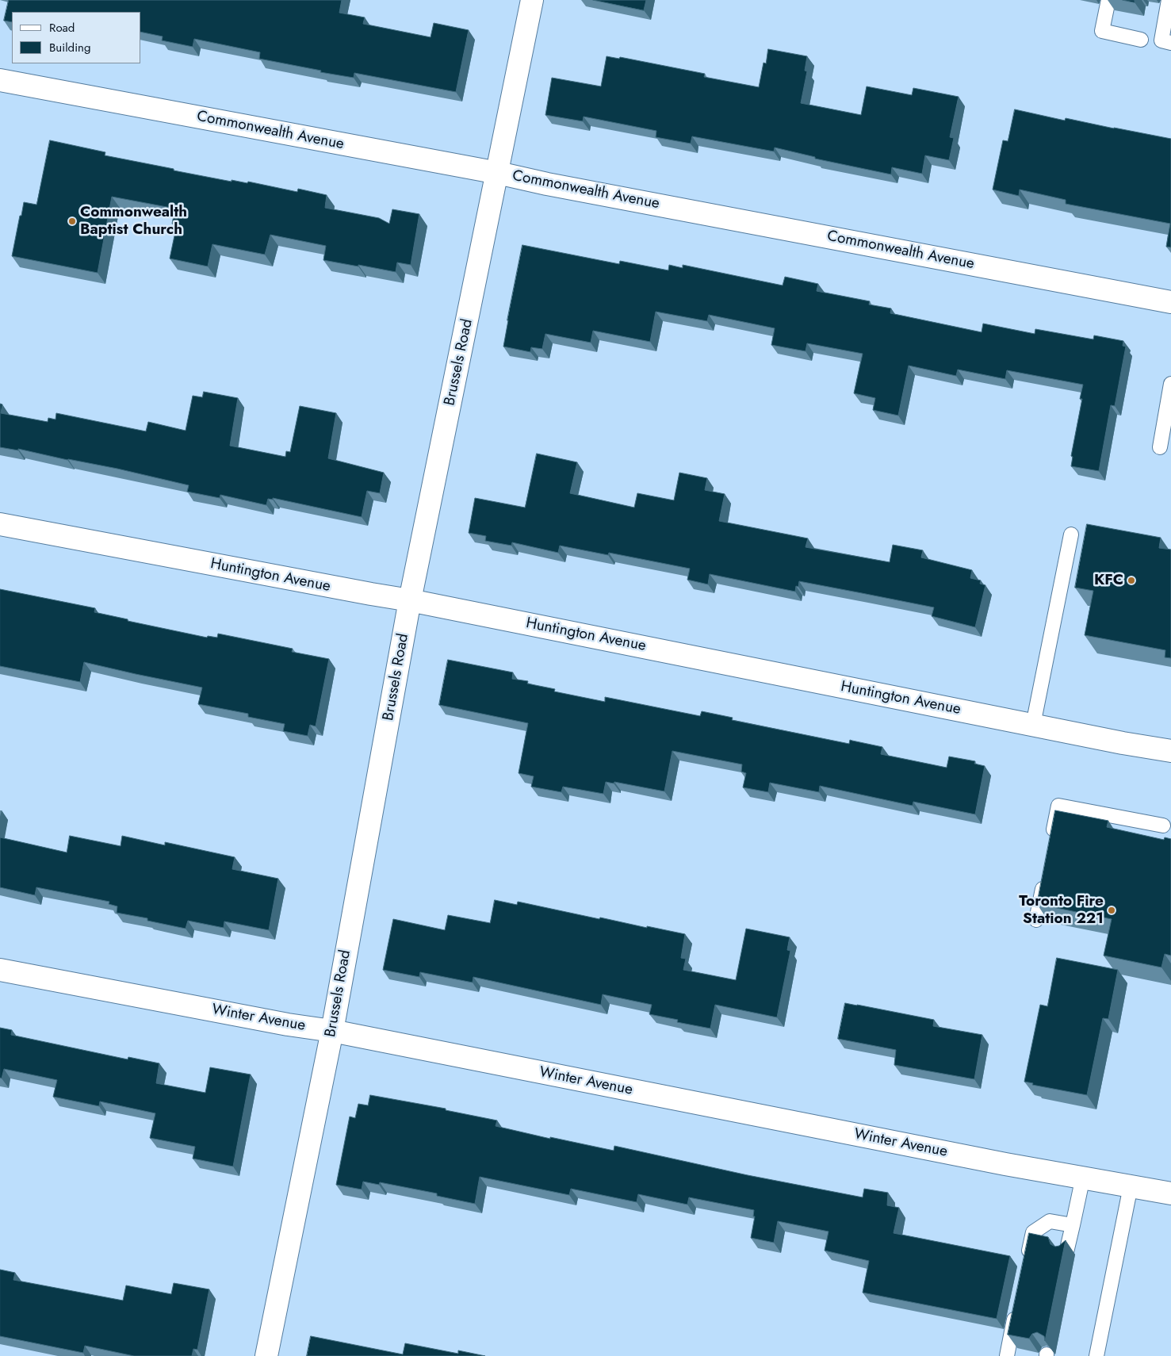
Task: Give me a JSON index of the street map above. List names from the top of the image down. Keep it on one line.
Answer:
{"streets":{"street":["Commonwealth Avenue","Brussels Road","Huntington Avenue","Winter Avenue"]},"crossings":[["Commonwealth Avenue","Brussels Road"],["Brussels Road","Huntington Avenue"],["Brussels Road","Winter Avenue"]],"places":["Commonwealth Baptist Church","KFC","Toronto Fire Station 221"],"legend":["Road","Building"]}
